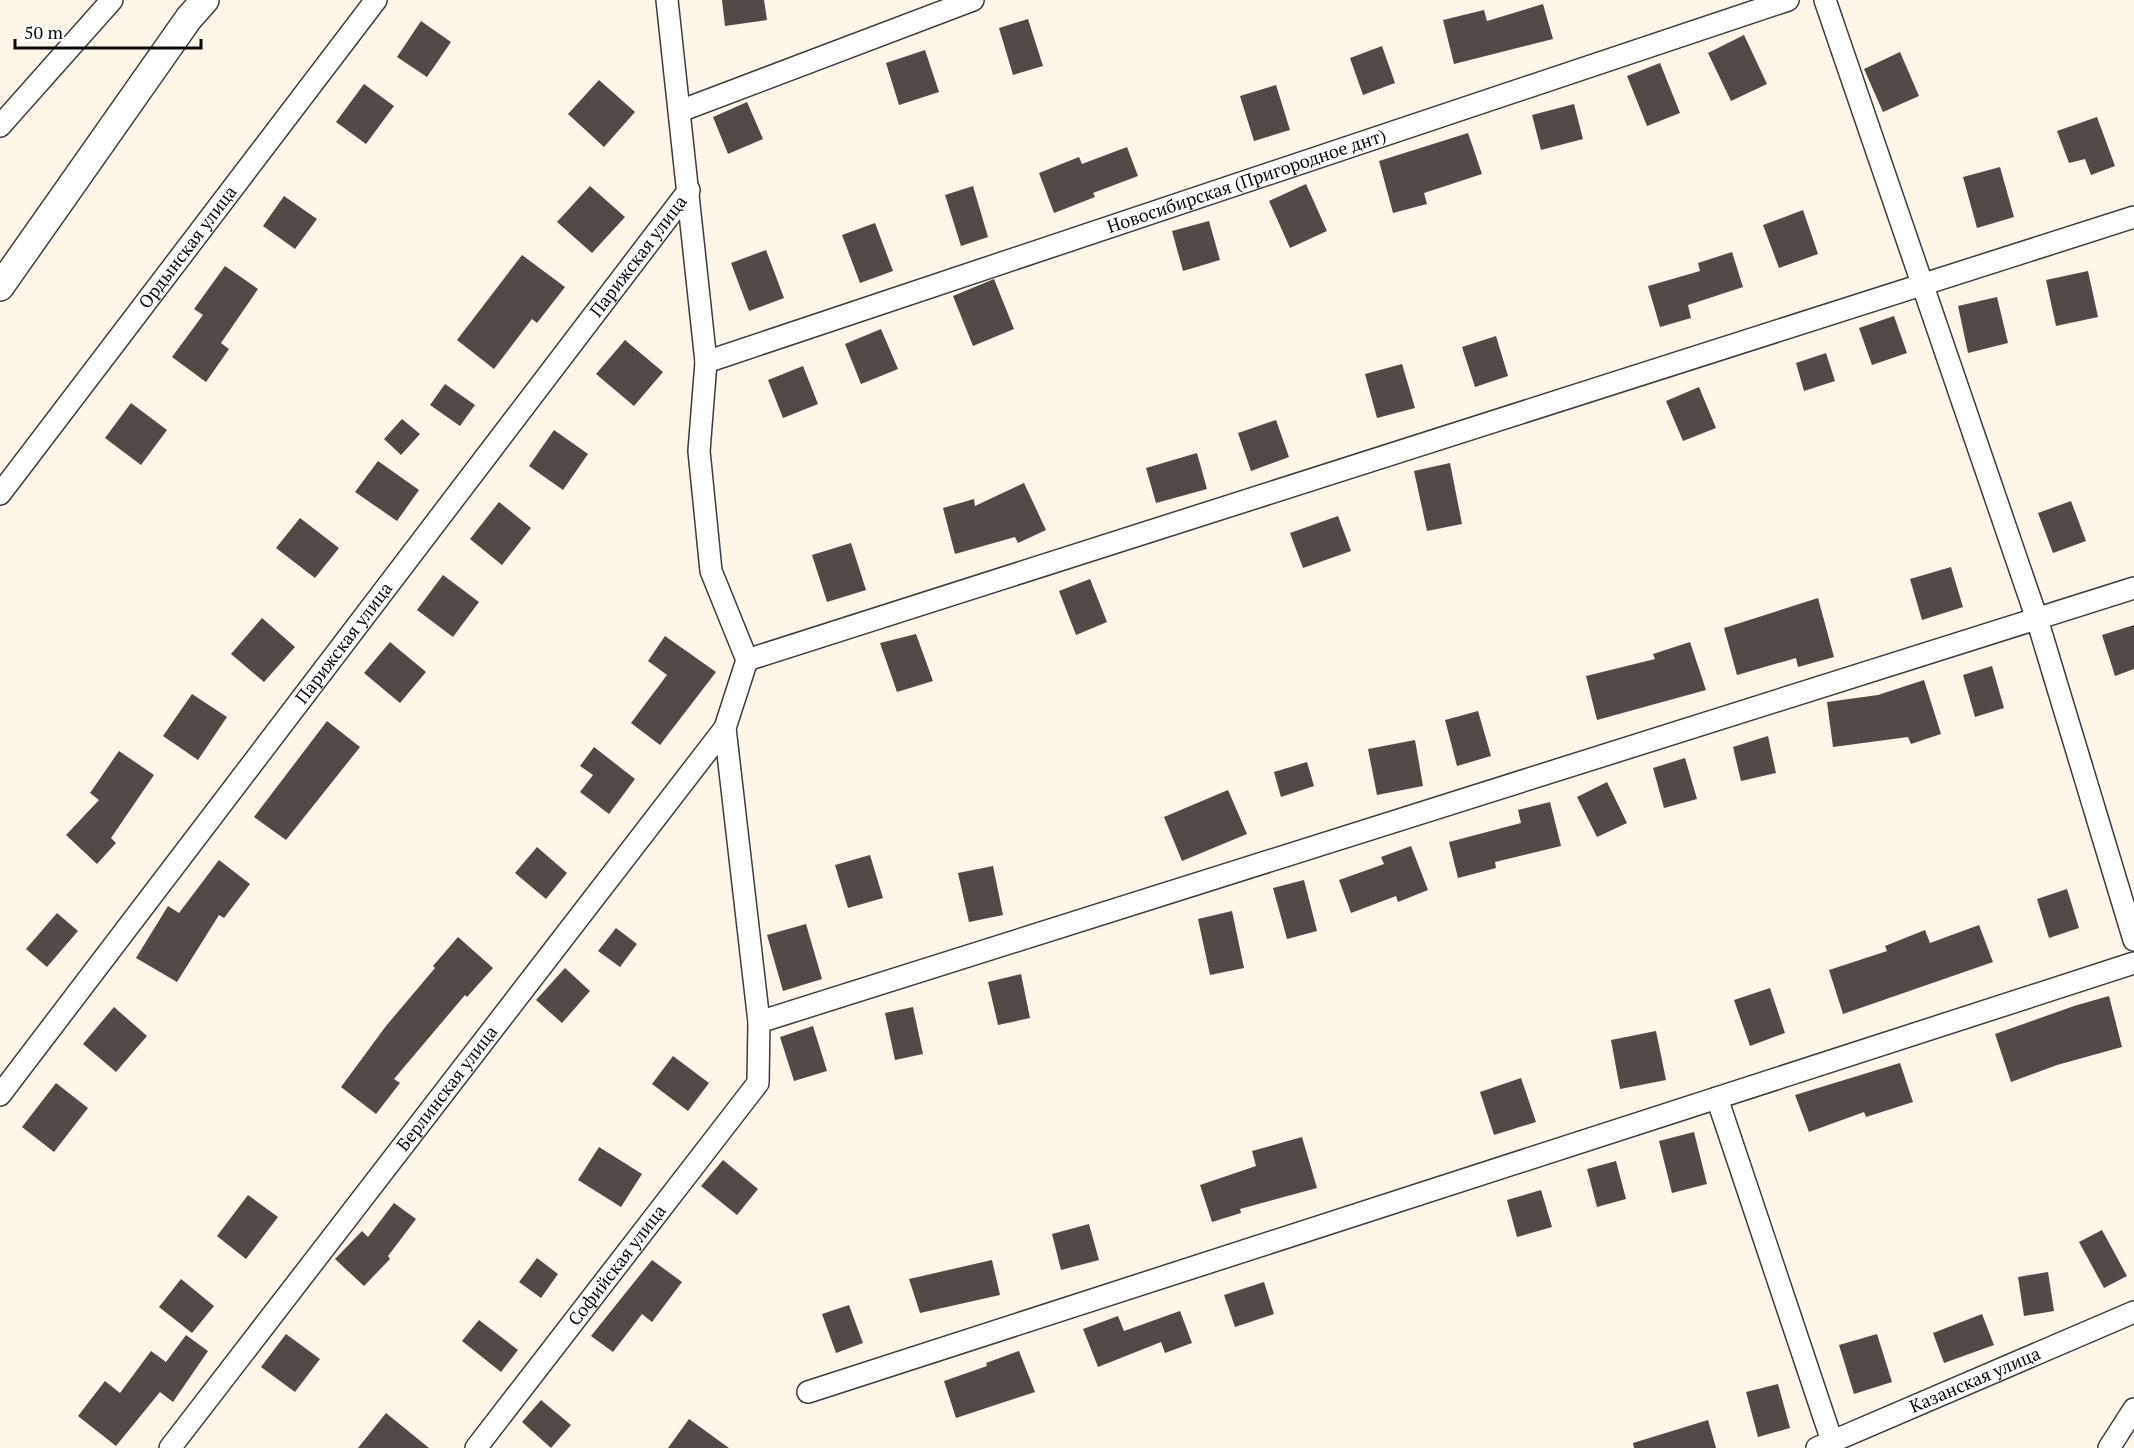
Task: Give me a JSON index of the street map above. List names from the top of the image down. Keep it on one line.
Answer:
{"streets":{"street":["Новосибирская (Пригородное днт)","Ордынская улица","Парижская улица","Берлинская улица","Софийская улица","Казанская улица"]},"scale_bar":"50 m"}
